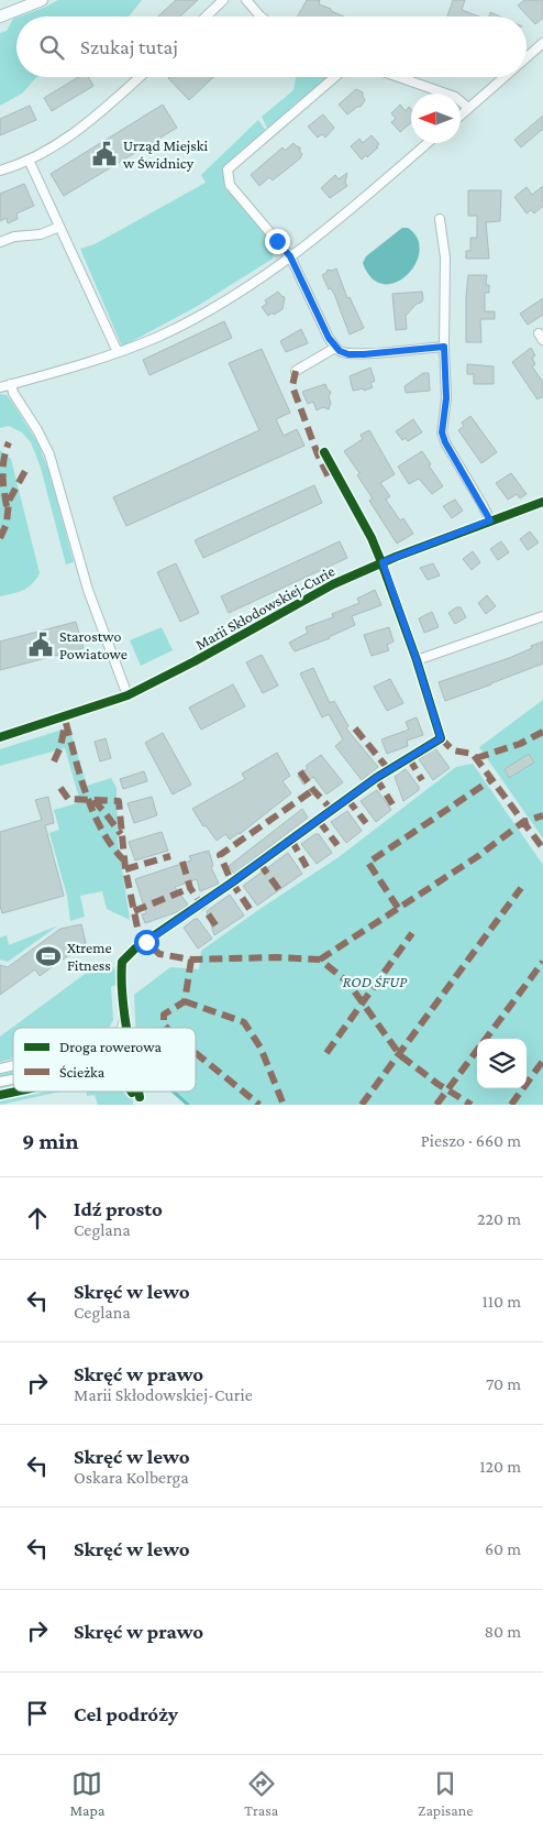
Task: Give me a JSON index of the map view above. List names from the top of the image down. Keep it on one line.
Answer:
{"streets":{"street":["Marii Skłodowskiej-Curie"]},"parks":["ROD ŚFUP"],"places":{"public building":["Urząd Miejski w Świdnicy","Starostwo Powiatowe"],"sports":["Xtreme Fitness"]},"legend":["Droga rowerowa","Ścieżka"],"north":"left","page":{"search":"Szukaj tutaj","heading":["9 min","Pieszo · 660 m"],"list":[["Idź prosto","Ceglana","220 m"],["Skręć w lewo","Ceglana","110 m"],["Skręć w prawo","Marii Skłodowskiej-Curie","70 m"],["Skręć w lewo","Oskara Kolberga","120 m"],["Skręć w lewo","60 m"],["Skręć w prawo","80 m"],"Cel podróży"],"nav":["Mapa","Trasa","Zapisane"]}}
